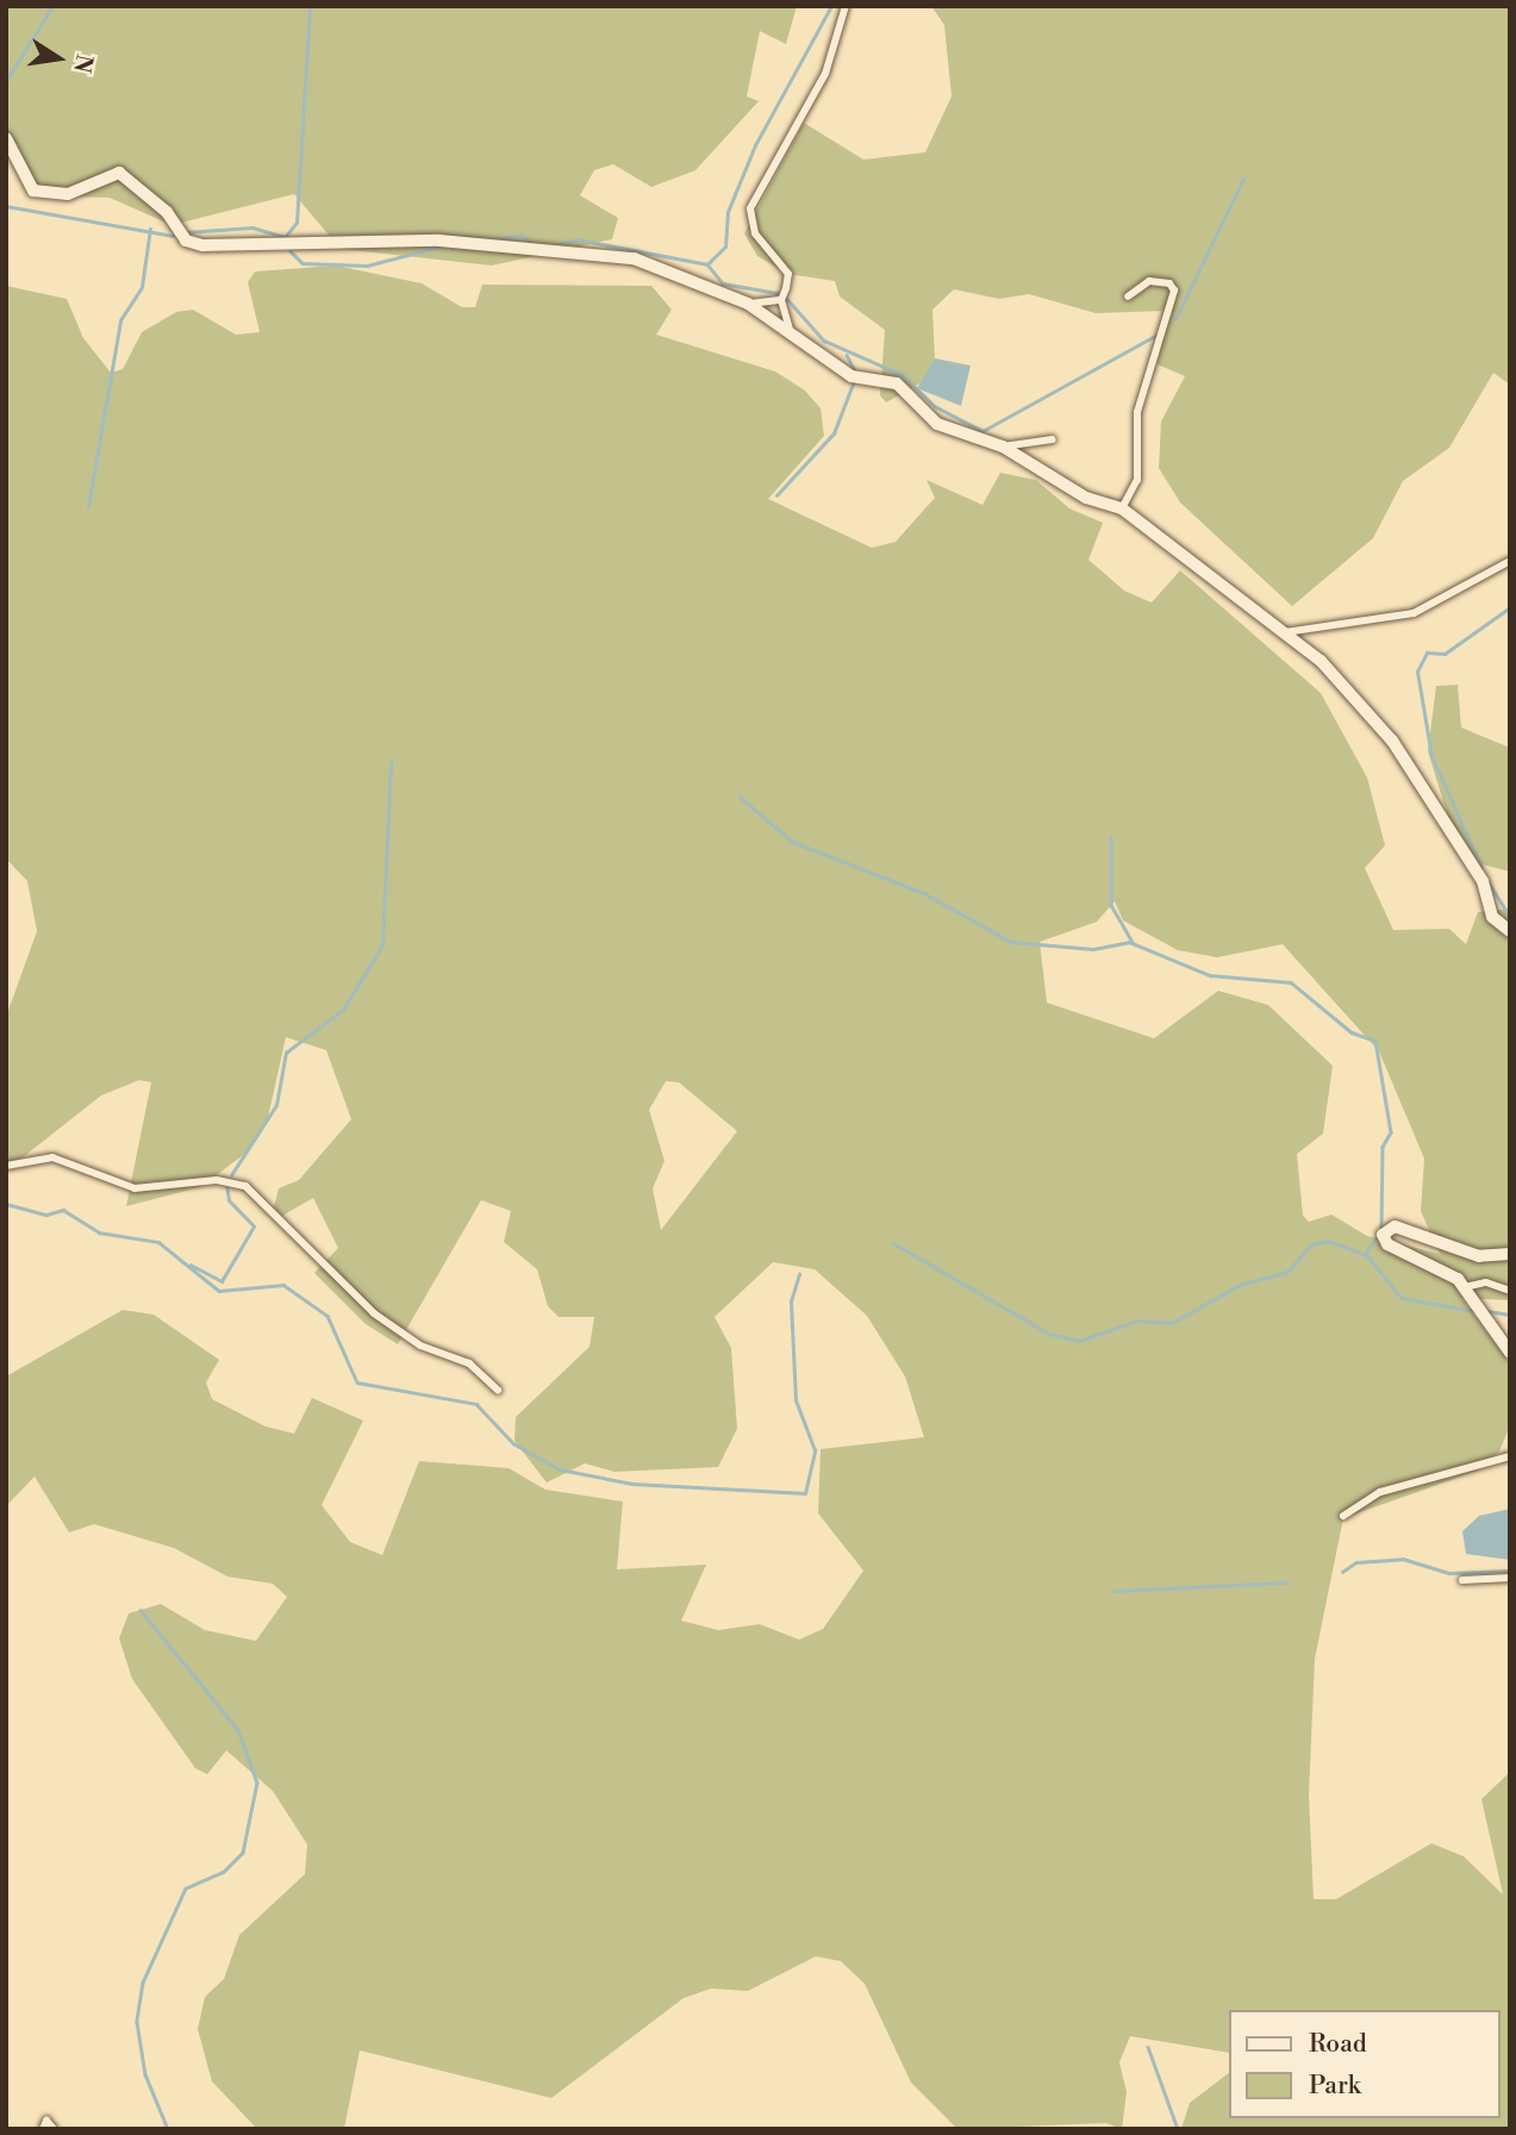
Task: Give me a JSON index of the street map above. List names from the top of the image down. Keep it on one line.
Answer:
{"legend":["Road","Park"],"north":"right"}
